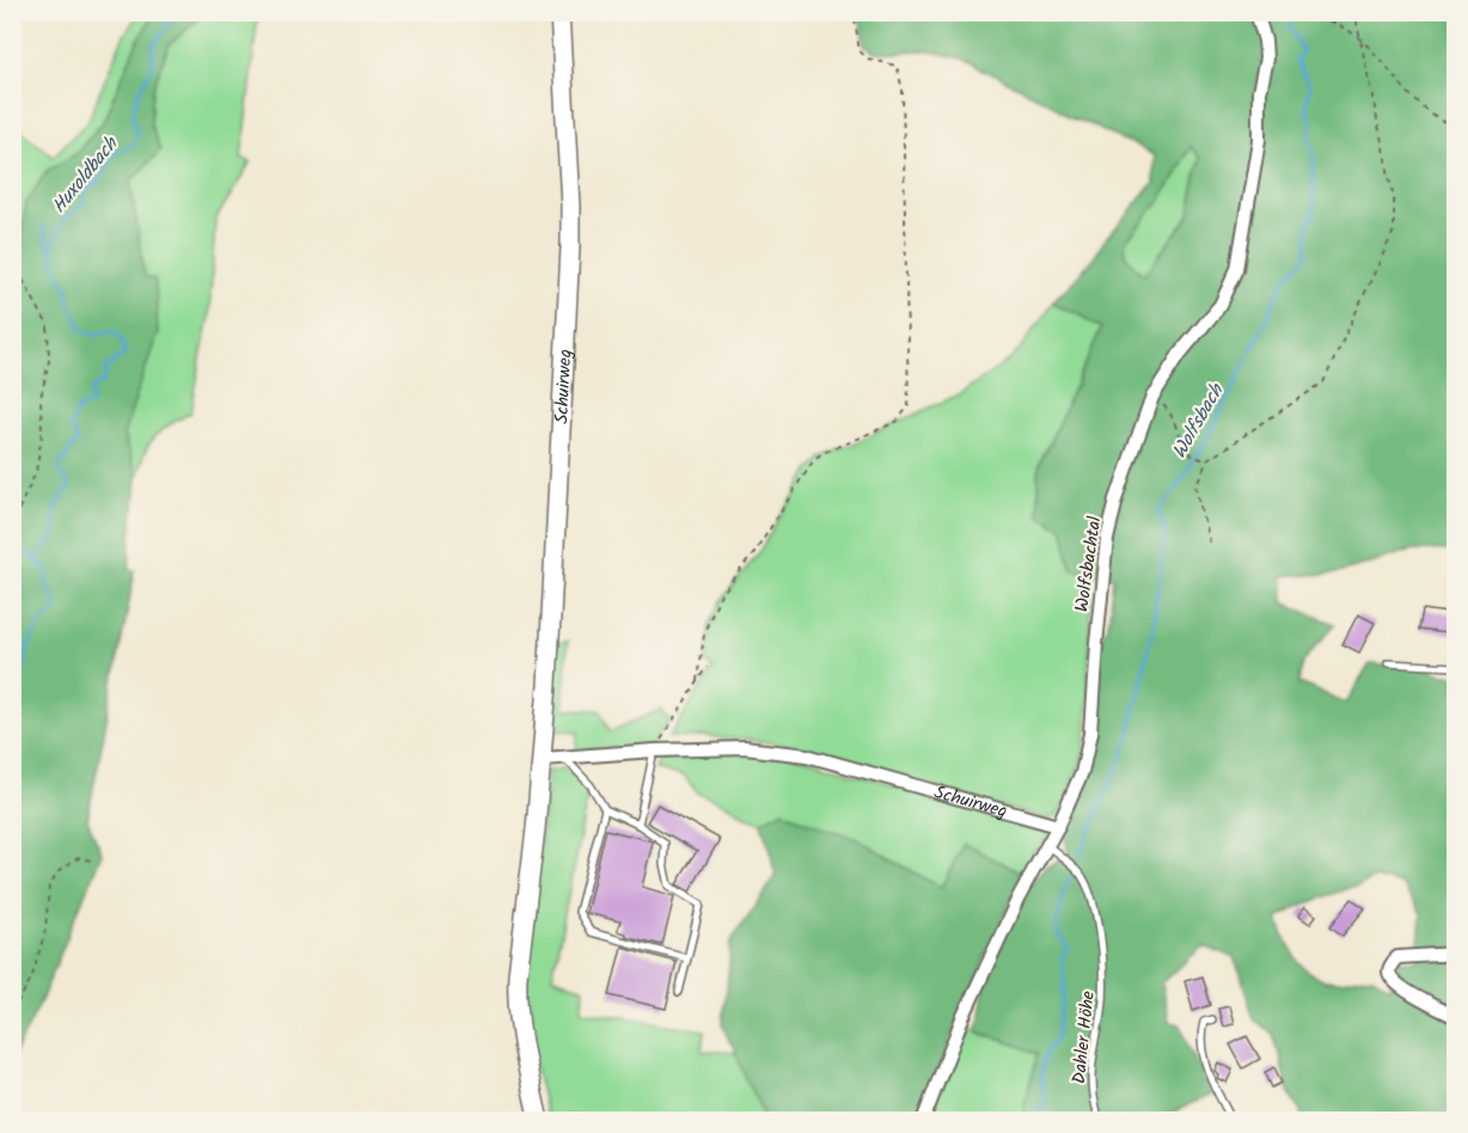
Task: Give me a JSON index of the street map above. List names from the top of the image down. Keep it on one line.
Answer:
{"streets":{"main road":["Schuirweg"],"street":["Wolfsbachtal"],"lane":["Dahler Höhe"]},"crossings":[["Schuirweg","Wolfsbachtal"],["Wolfsbachtal","Dahler Höhe"]],"water":["Huxoldbach","Wolfsbach"]}
